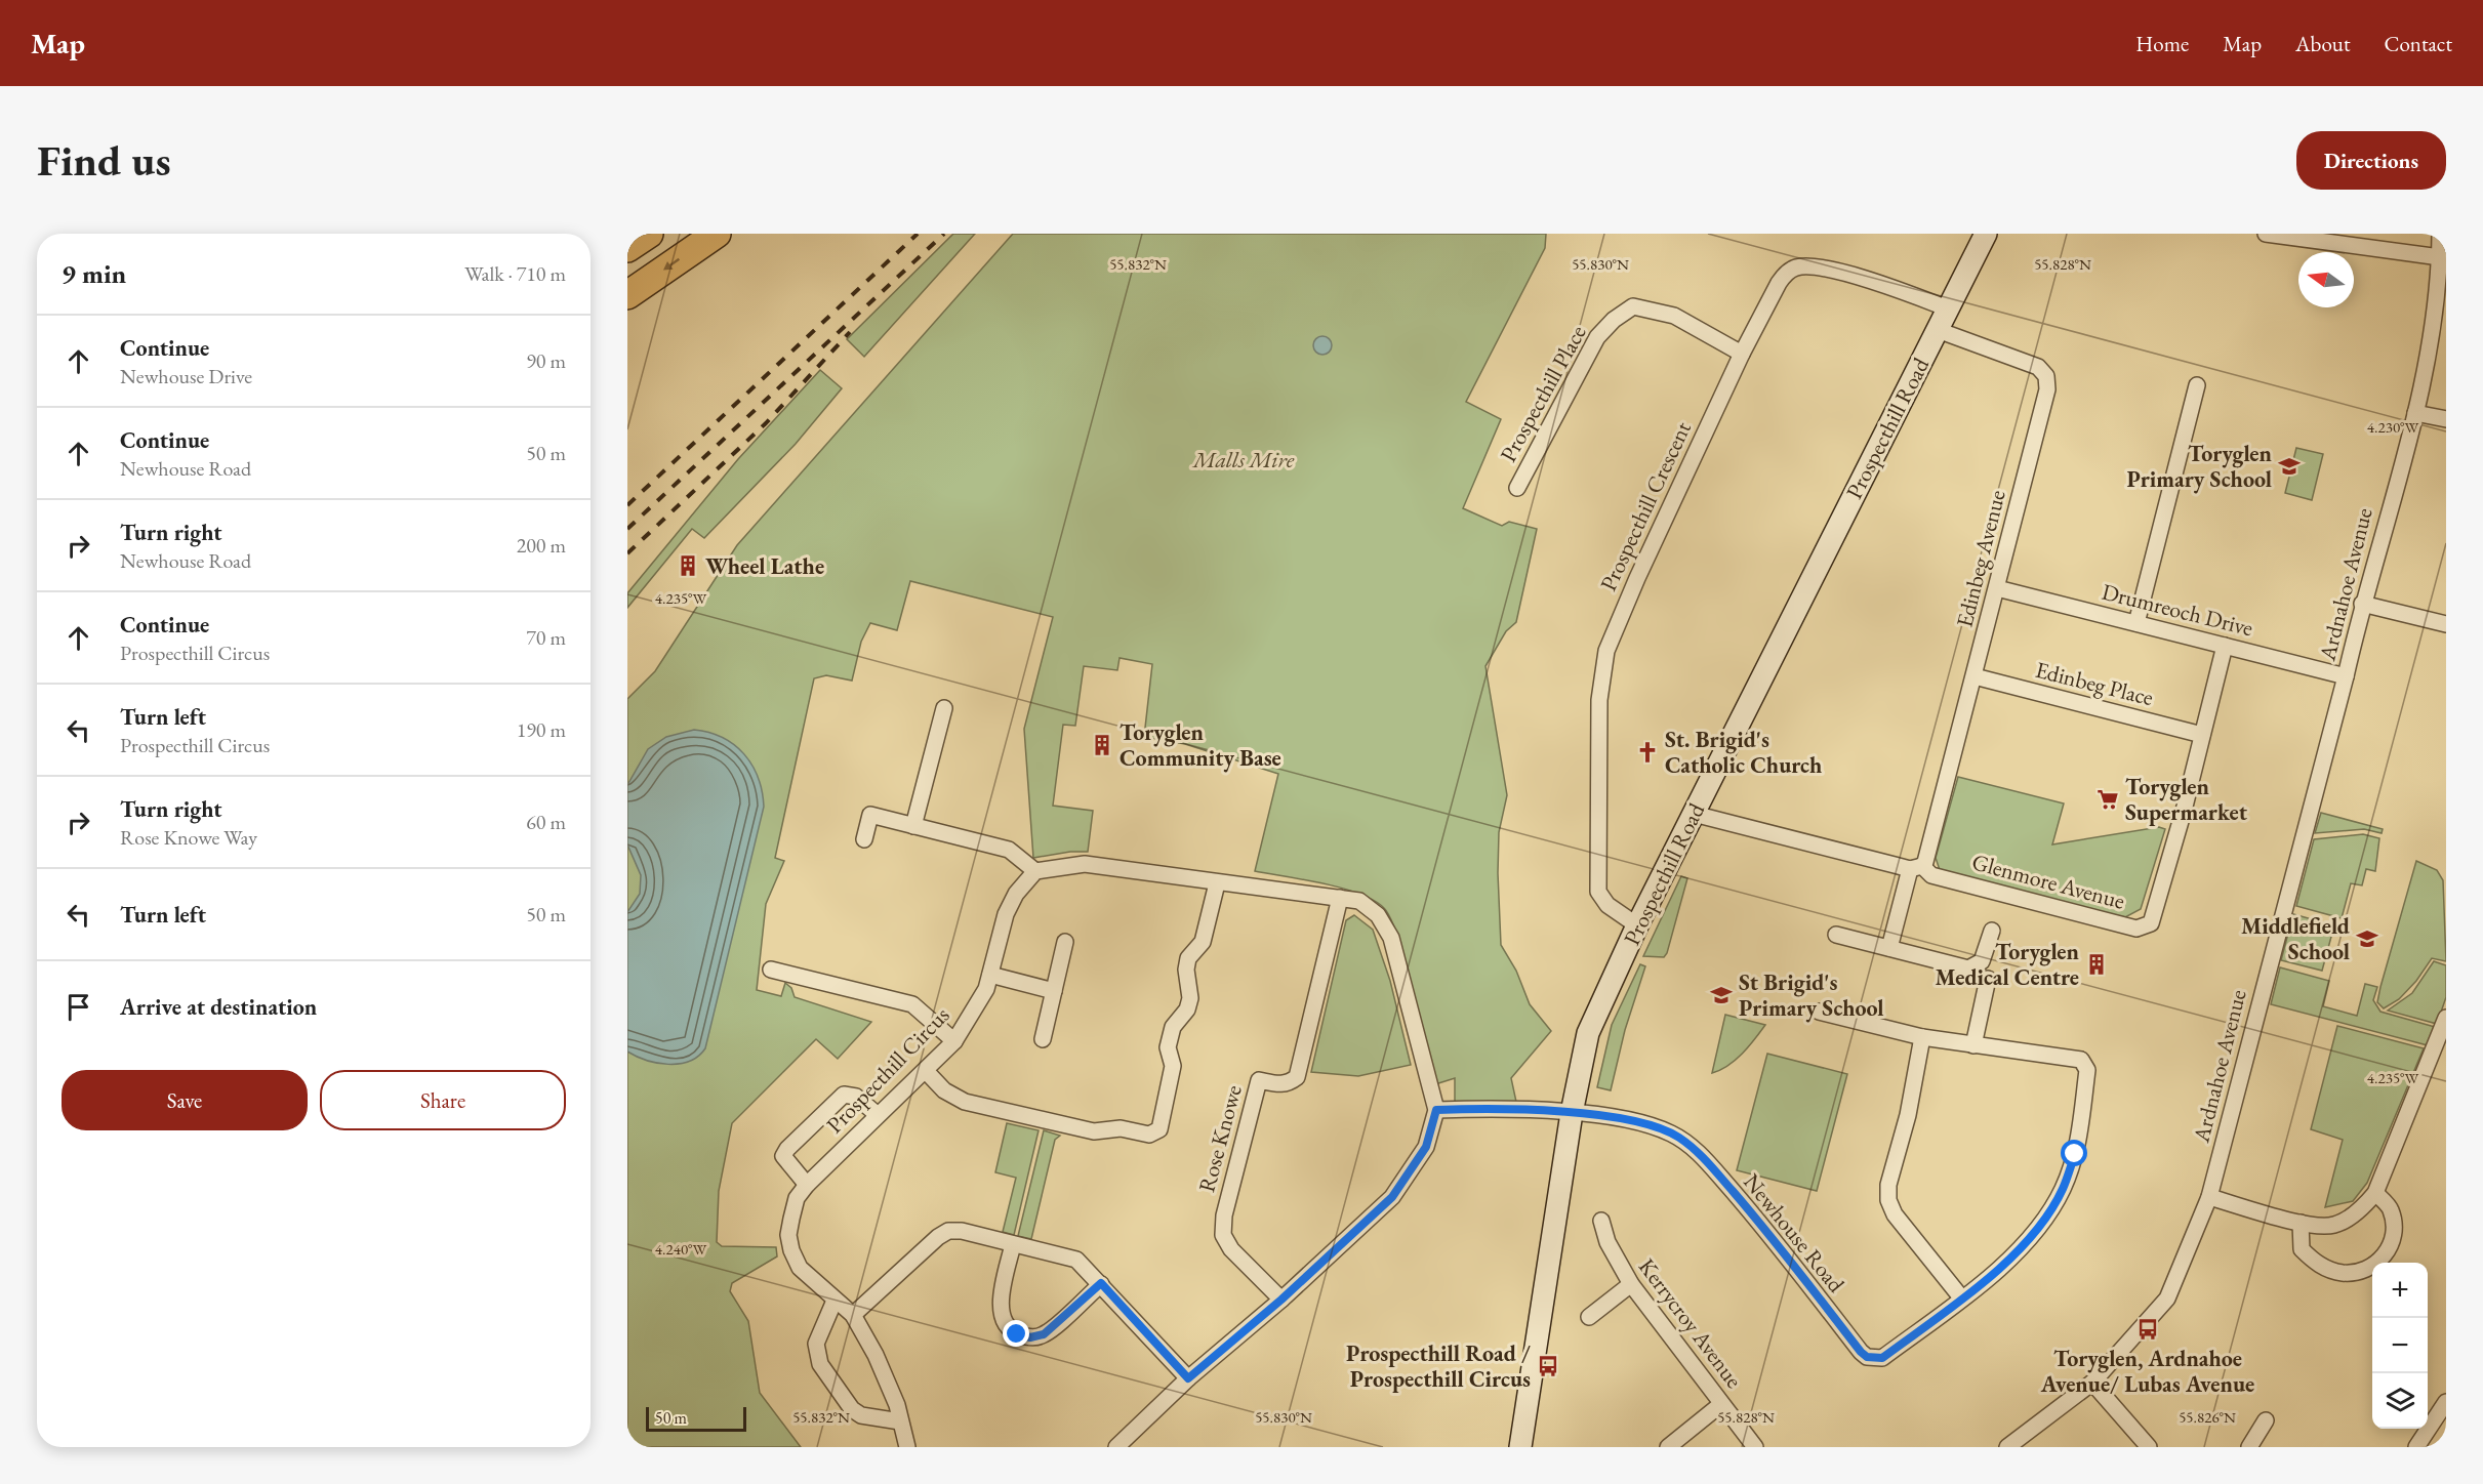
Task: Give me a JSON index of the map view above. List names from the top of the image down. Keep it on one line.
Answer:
{"streets":{"main road":["Prospecthill Road"],"street":["Prospecthill Place","Prospecthill Crescent","Edinbeg Avenue","Ardnahoe Avenue","Drumreoch Drive","Edinbeg Place","Glenmore Avenue","Prospecthill Circus","Rose Knowe","Newhouse Road","Kerrycroy Avenue"]},"crossings":[["Prospecthill Place","Prospecthill Crescent"],["Prospecthill Road","Prospecthill Crescent"],["Prospecthill Road","Edinbeg Avenue"],["Prospecthill Road","Glenmore Avenue"],["Prospecthill Road","Newhouse Road"],["Edinbeg Avenue","Drumreoch Drive"],["Edinbeg Avenue","Edinbeg Place"],["Edinbeg Avenue","Glenmore Avenue"],["Ardnahoe Avenue","Drumreoch Drive"],["Drumreoch Drive","Glenmore Avenue"],["Edinbeg Place","Glenmore Avenue"]],"parks":["Malls Mire"],"places":{"school or university":["Toryglen Primary School","Middlefield School","St Brigid's Primary School"],"building":["Wheel Lathe","Toryglen Community Base","Toryglen Medical Centre"],"church":["St. Brigid's Catholic Church"],"supermarket":["Toryglen Supermarket"],"bus stop":["Toryglen, Ardnahoe Avenue/ Lubas Avenue","Prospecthill Road / Prospecthill Circus"]},"scale_bar":"50 m","north":"left","page":{"header":"Map","nav":["Home","Map","About","Contact"],"buttons":["Directions",["Save","Share"]],"title":"Find us","heading":["9 min","Walk · 710 m"],"list":[["Continue","Newhouse Drive","90 m"],["Continue","Newhouse Road","50 m"],["Turn right","Newhouse Road","200 m"],["Continue","Prospecthill Circus","70 m"],["Turn left","Prospecthill Circus","190 m"],["Turn right","Rose Knowe Way","60 m"],["Turn left","50 m"],"Arrive at destination"],"map_buttons":["+","−"],"scale":"50 m"},"coordinates":["55.832°N","55.830°N","55.828°N","4.230°W","4.235°W","4.240°W","55.826°N"]}
